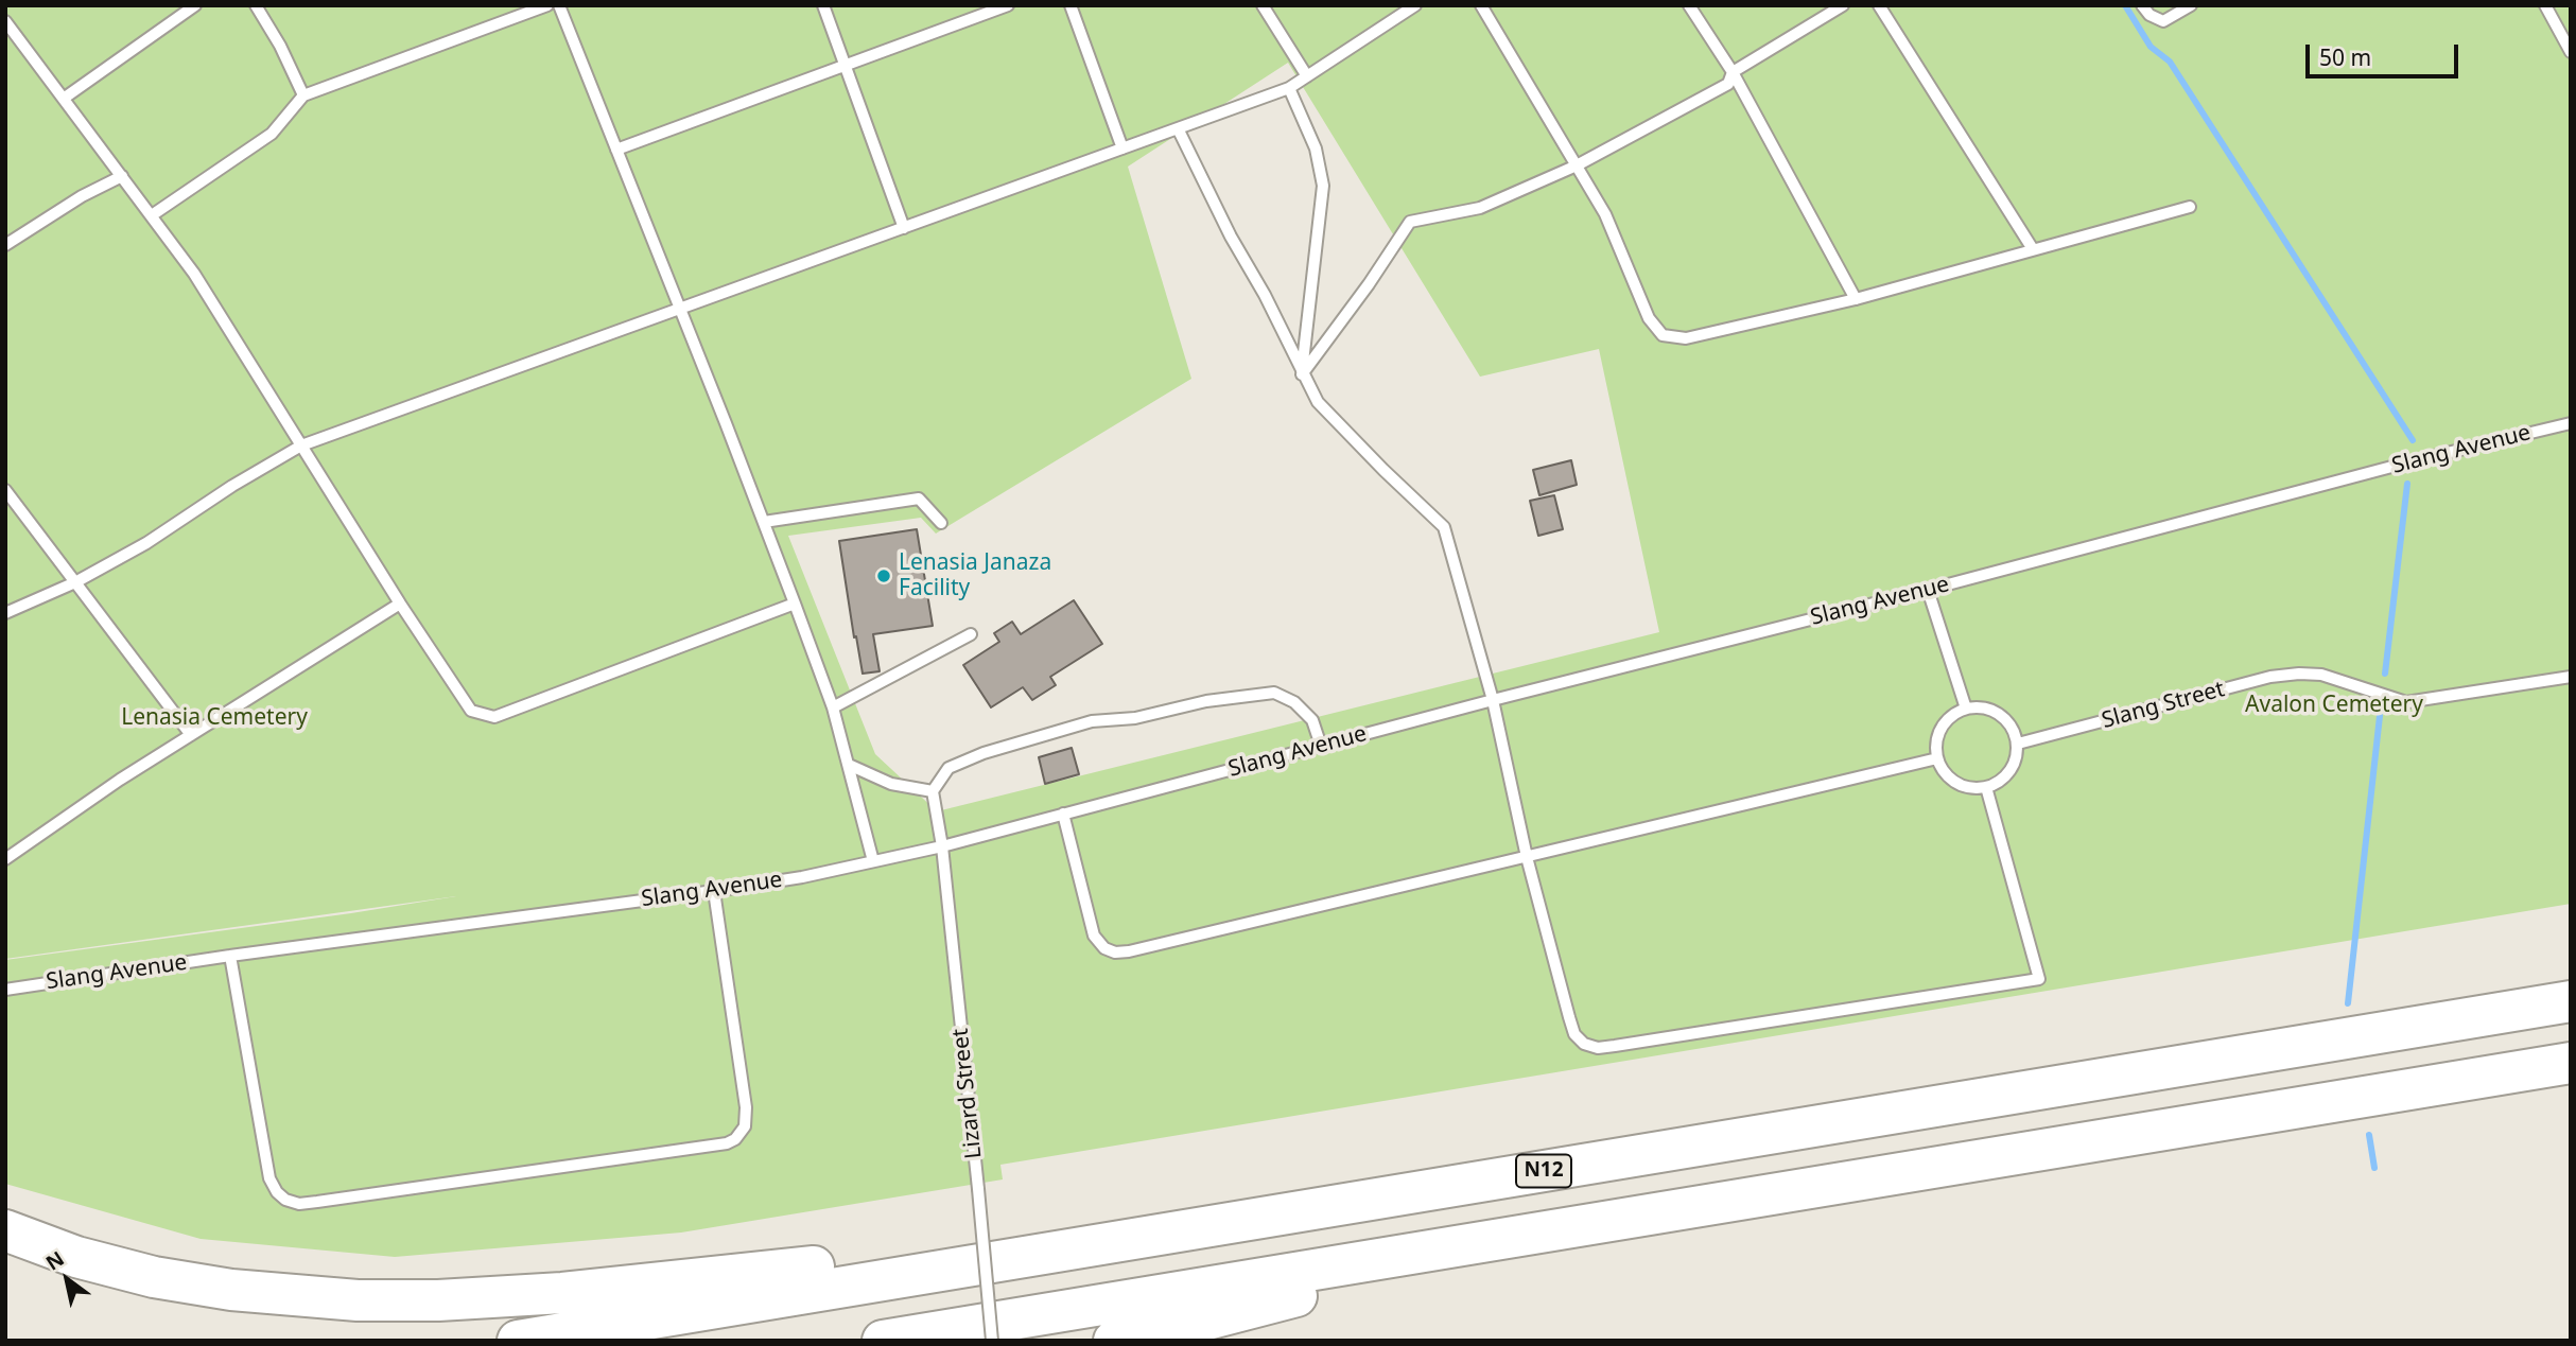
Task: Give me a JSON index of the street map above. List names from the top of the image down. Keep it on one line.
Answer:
{"streets":{"highway":["N12"],"lane":["Slang Avenue","Slang Street","Lizard Street"]},"crossings":[["Slang Avenue","Lizard Street"]],"parks":["Avalon Cemetery","Lenasia Cemetery"],"places":["Lenasia Janaza Facility"],"scale_bar":"50 m","north":"top left"}
